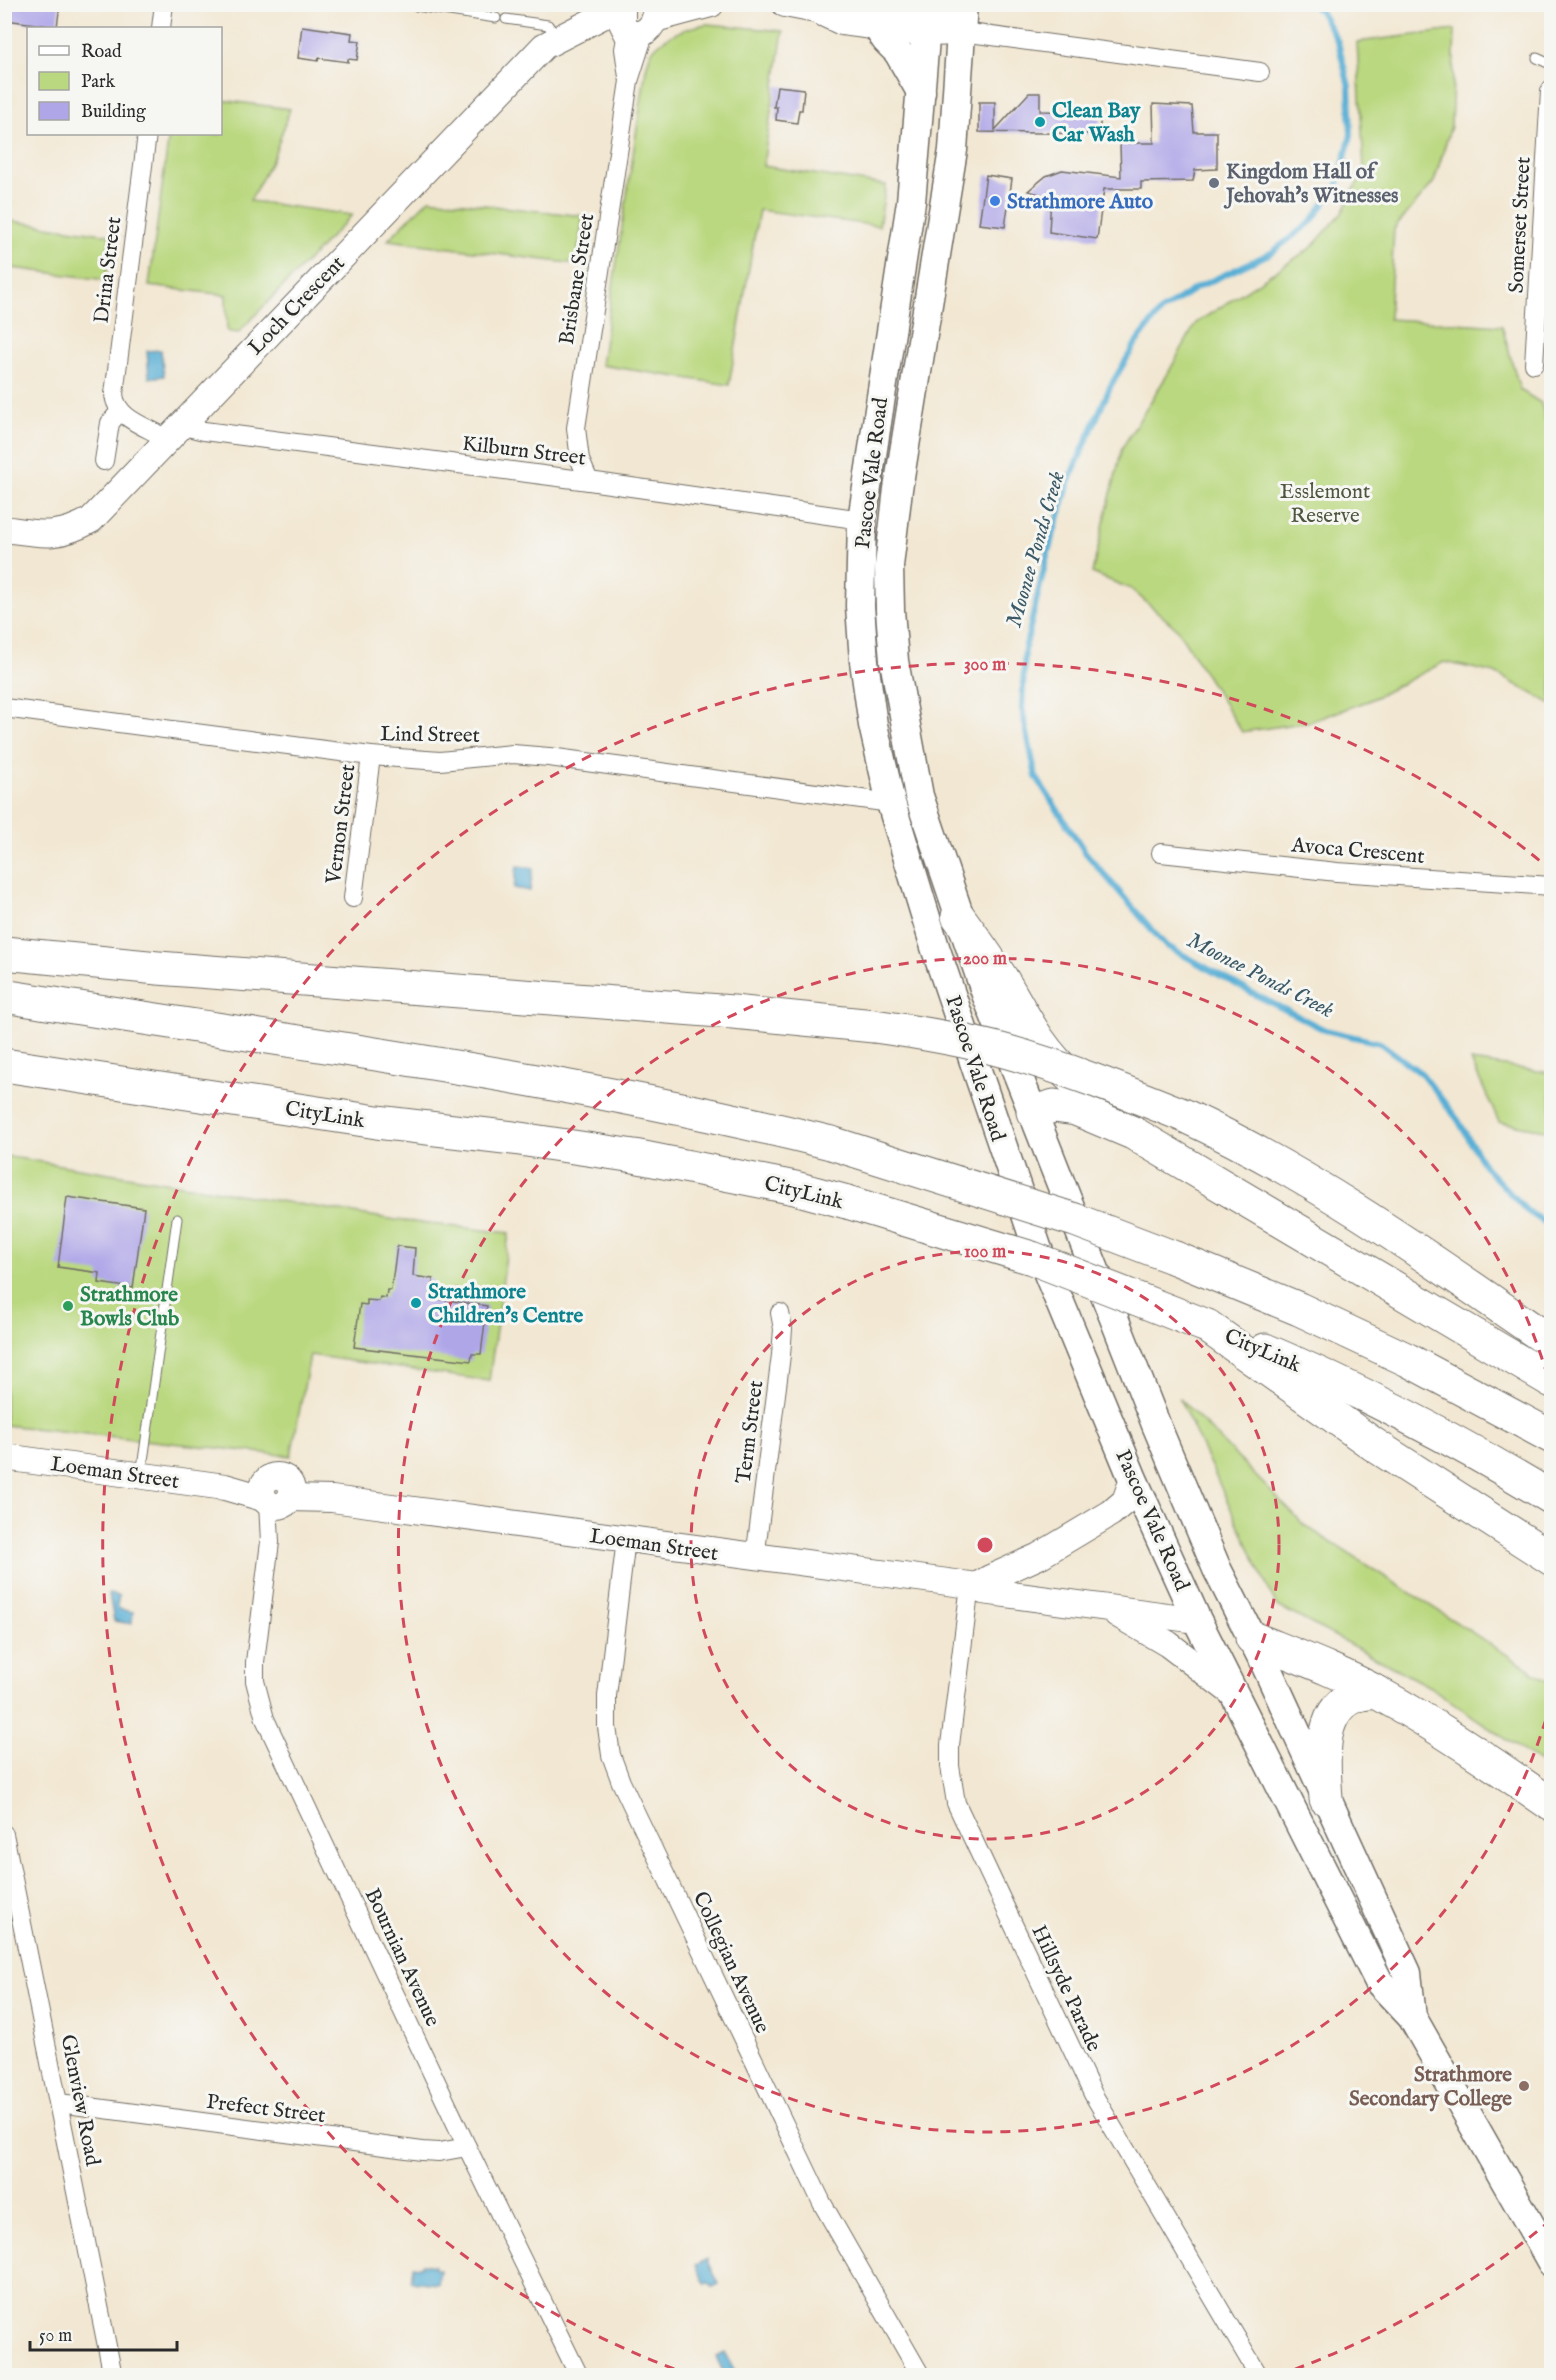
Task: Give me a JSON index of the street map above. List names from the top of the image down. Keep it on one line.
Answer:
{"streets":{"highway":["CityLink"],"main road":["Pascoe Vale Road"],"street":["Somerset Street","Drina Street","Brisbane Street","Loch Crescent","Kilburn Street","Lind Street","Vernon Street","Avoca Crescent","Term Street","Loeman Street","Bournian Avenue","Collegian Avenue","Hillsyde Parade","Glenview Road","Prefect Street"]},"crossings":[["Brisbane Street","Kilburn Street"],["Loch Crescent","Kilburn Street"],["Kilburn Street","Pascoe Vale Road"],["Pascoe Vale Road","Lind Street"],["Pascoe Vale Road","Loeman Street"],["Lind Street","Vernon Street"],["Term Street","Loeman Street"],["Loeman Street","Bournian Avenue"],["Loeman Street","Collegian Avenue"],["Loeman Street","Hillsyde Parade"],["Bournian Avenue","Prefect Street"],["Glenview Road","Prefect Street"]],"water":["Moonee Ponds Creek"],"parks":["Esslemont Reserve"],"places":["Clean Bay Car Wash","Kingdom Hall of Jehovah's Witnesses","Strathmore Auto","Strathmore Children's Centre","Strathmore Bowls Club","Strathmore Secondary College"],"legend":["Road","Park","Building"],"scale_bar":"50 m","rings":["300 m","200 m","100 m"]}
